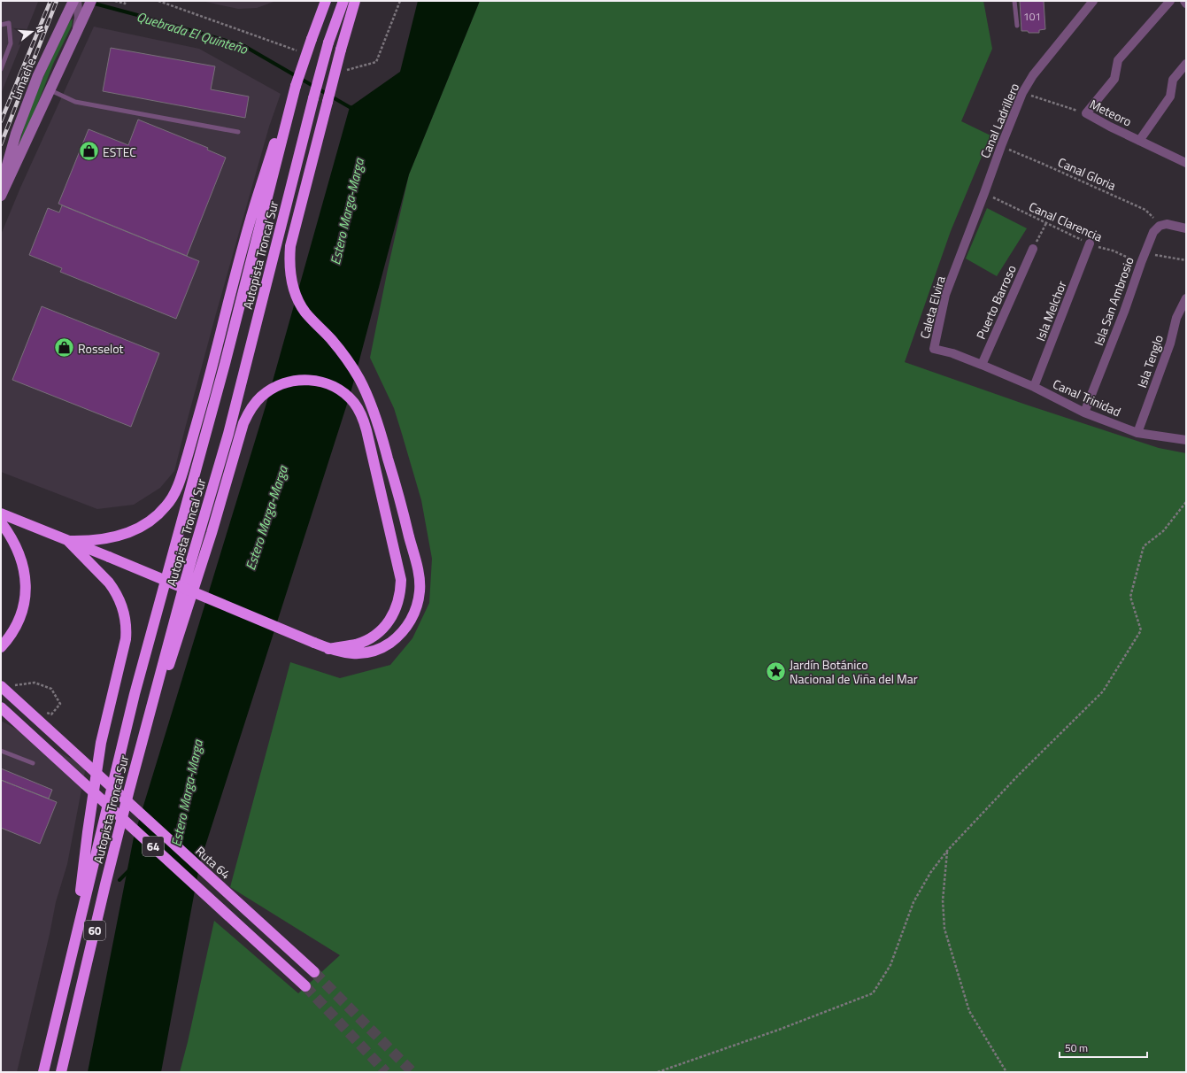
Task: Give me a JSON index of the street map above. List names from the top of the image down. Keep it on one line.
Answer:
{"streets":{"highway":["Autopista Troncal Sur","64","Ruta 64","60"],"main road":["Limache"],"street":["Meteoro","Canal Ladrillero","Isla San Ambrosio","Puerto Barroso","Caleta Elvira","Isla Melchor","Isla Tenglo","Canal Trinidad"],"path":["Canal Gloria","Canal Clarencia"]},"crossings":[["Meteoro","Canal Ladrillero"],["Canal Ladrillero","Canal Gloria"],["Canal Ladrillero","Canal Clarencia"],["Canal Ladrillero","Caleta Elvira"],["Canal Gloria","Isla San Ambrosio"],["Canal Clarencia","Isla San Ambrosio"],["Canal Clarencia","Isla Melchor"],["Isla San Ambrosio","Canal Trinidad"],["Puerto Barroso","Caleta Elvira"],["Puerto Barroso","Canal Trinidad"],["Caleta Elvira","Canal Trinidad"],["Isla Melchor","Canal Trinidad"],["Isla Tenglo","Canal Trinidad"]],"water":["Quebrada El Quinteño","Estero Marga-Marga"],"places":{"shop":["ESTEC","Rosselot"],"place":["Jardín Botánico Nacional de Viña del Mar"]},"house_numbers":["101"],"scale_bar":"50 m","north":"right"}
